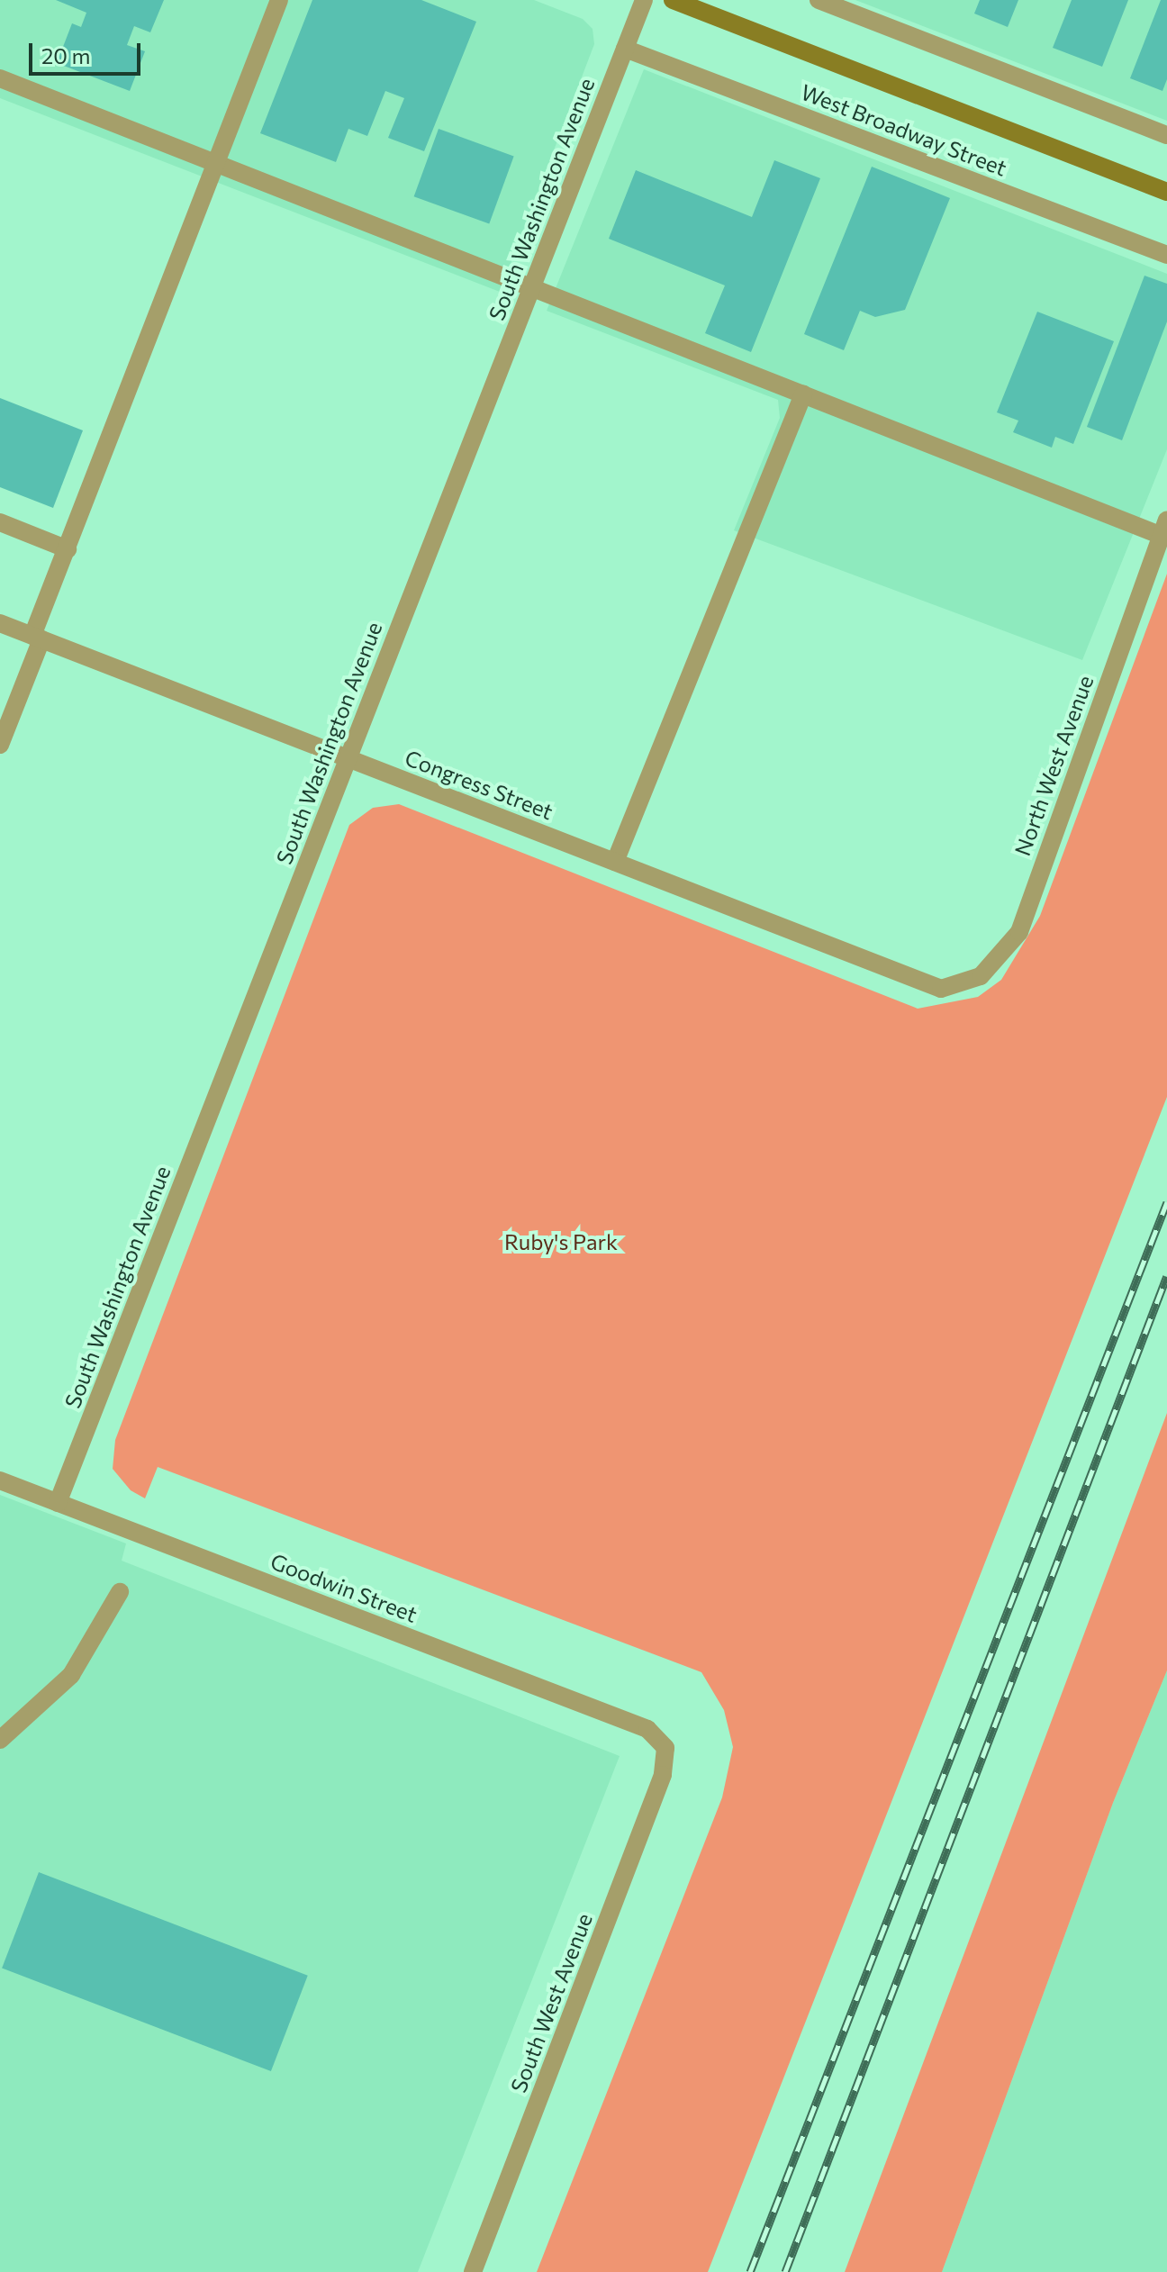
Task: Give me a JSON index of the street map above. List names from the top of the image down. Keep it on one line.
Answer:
{"streets":{"main road":["West Broadway Street"],"street":["South Washington Avenue","North West Avenue","Congress Street","Goodwin Street","South West Avenue"]},"crossings":[["West Broadway Street","South Washington Avenue"],["South Washington Avenue","Congress Street"],["South Washington Avenue","Goodwin Street"],["North West Avenue","Congress Street"],["Goodwin Street","South West Avenue"]],"parks":["Ruby's Park"],"scale_bar":"20 m"}
